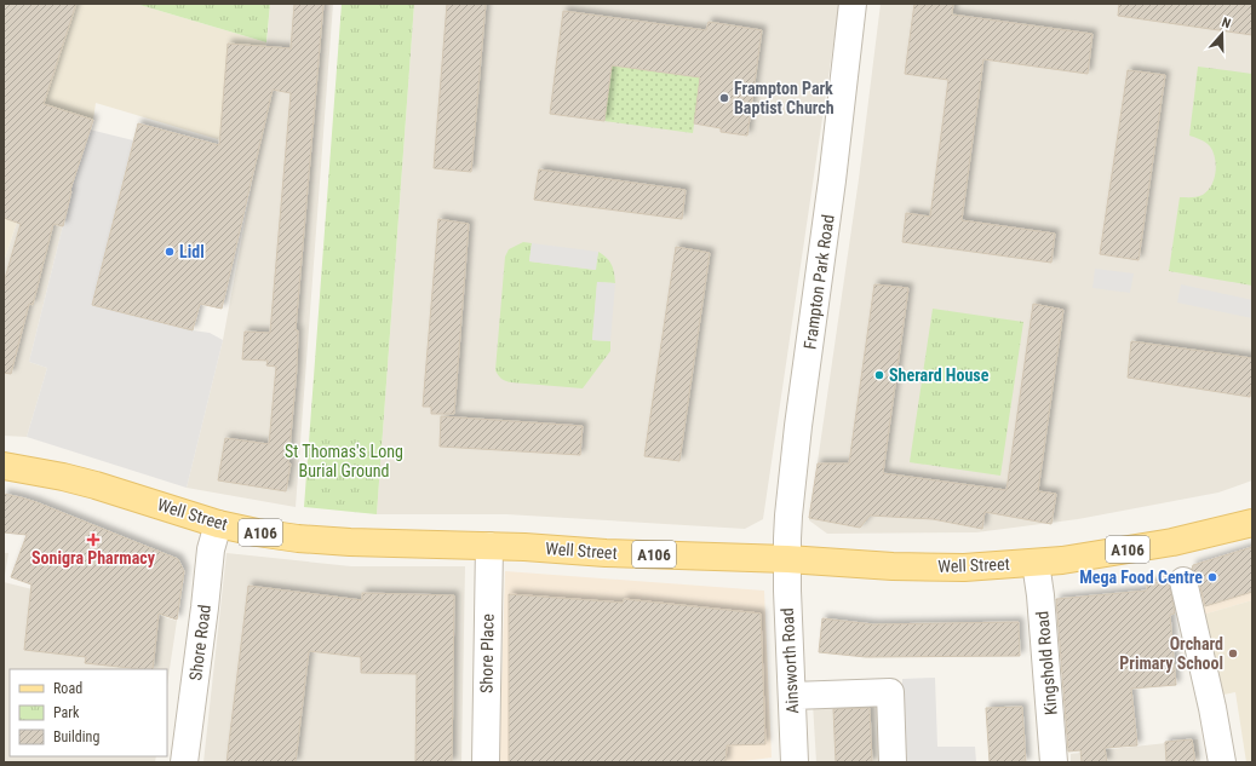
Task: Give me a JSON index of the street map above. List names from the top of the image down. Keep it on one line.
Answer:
{"streets":{"main road":["Well Street","A106"],"street":["Frampton Park Road","Shore Road","Shore Place","Ainsworth Road","Kingshold Road"]},"crossings":[["Frampton Park Road","Well Street"],["Frampton Park Road","Ainsworth Road"],["Well Street","Shore Road"],["Well Street","Shore Place"],["Well Street","Ainsworth Road"],["Well Street","Kingshold Road"]],"parks":["St Thomas's Long Burial Ground"],"places":{"other":["Frampton Park Baptist Church","Lidl","Sherard House","Mega Food Centre","Orchard Primary School"],"health":["Sonigra Pharmacy"]},"legend":["Road","Park","Building"],"north":"top"}
